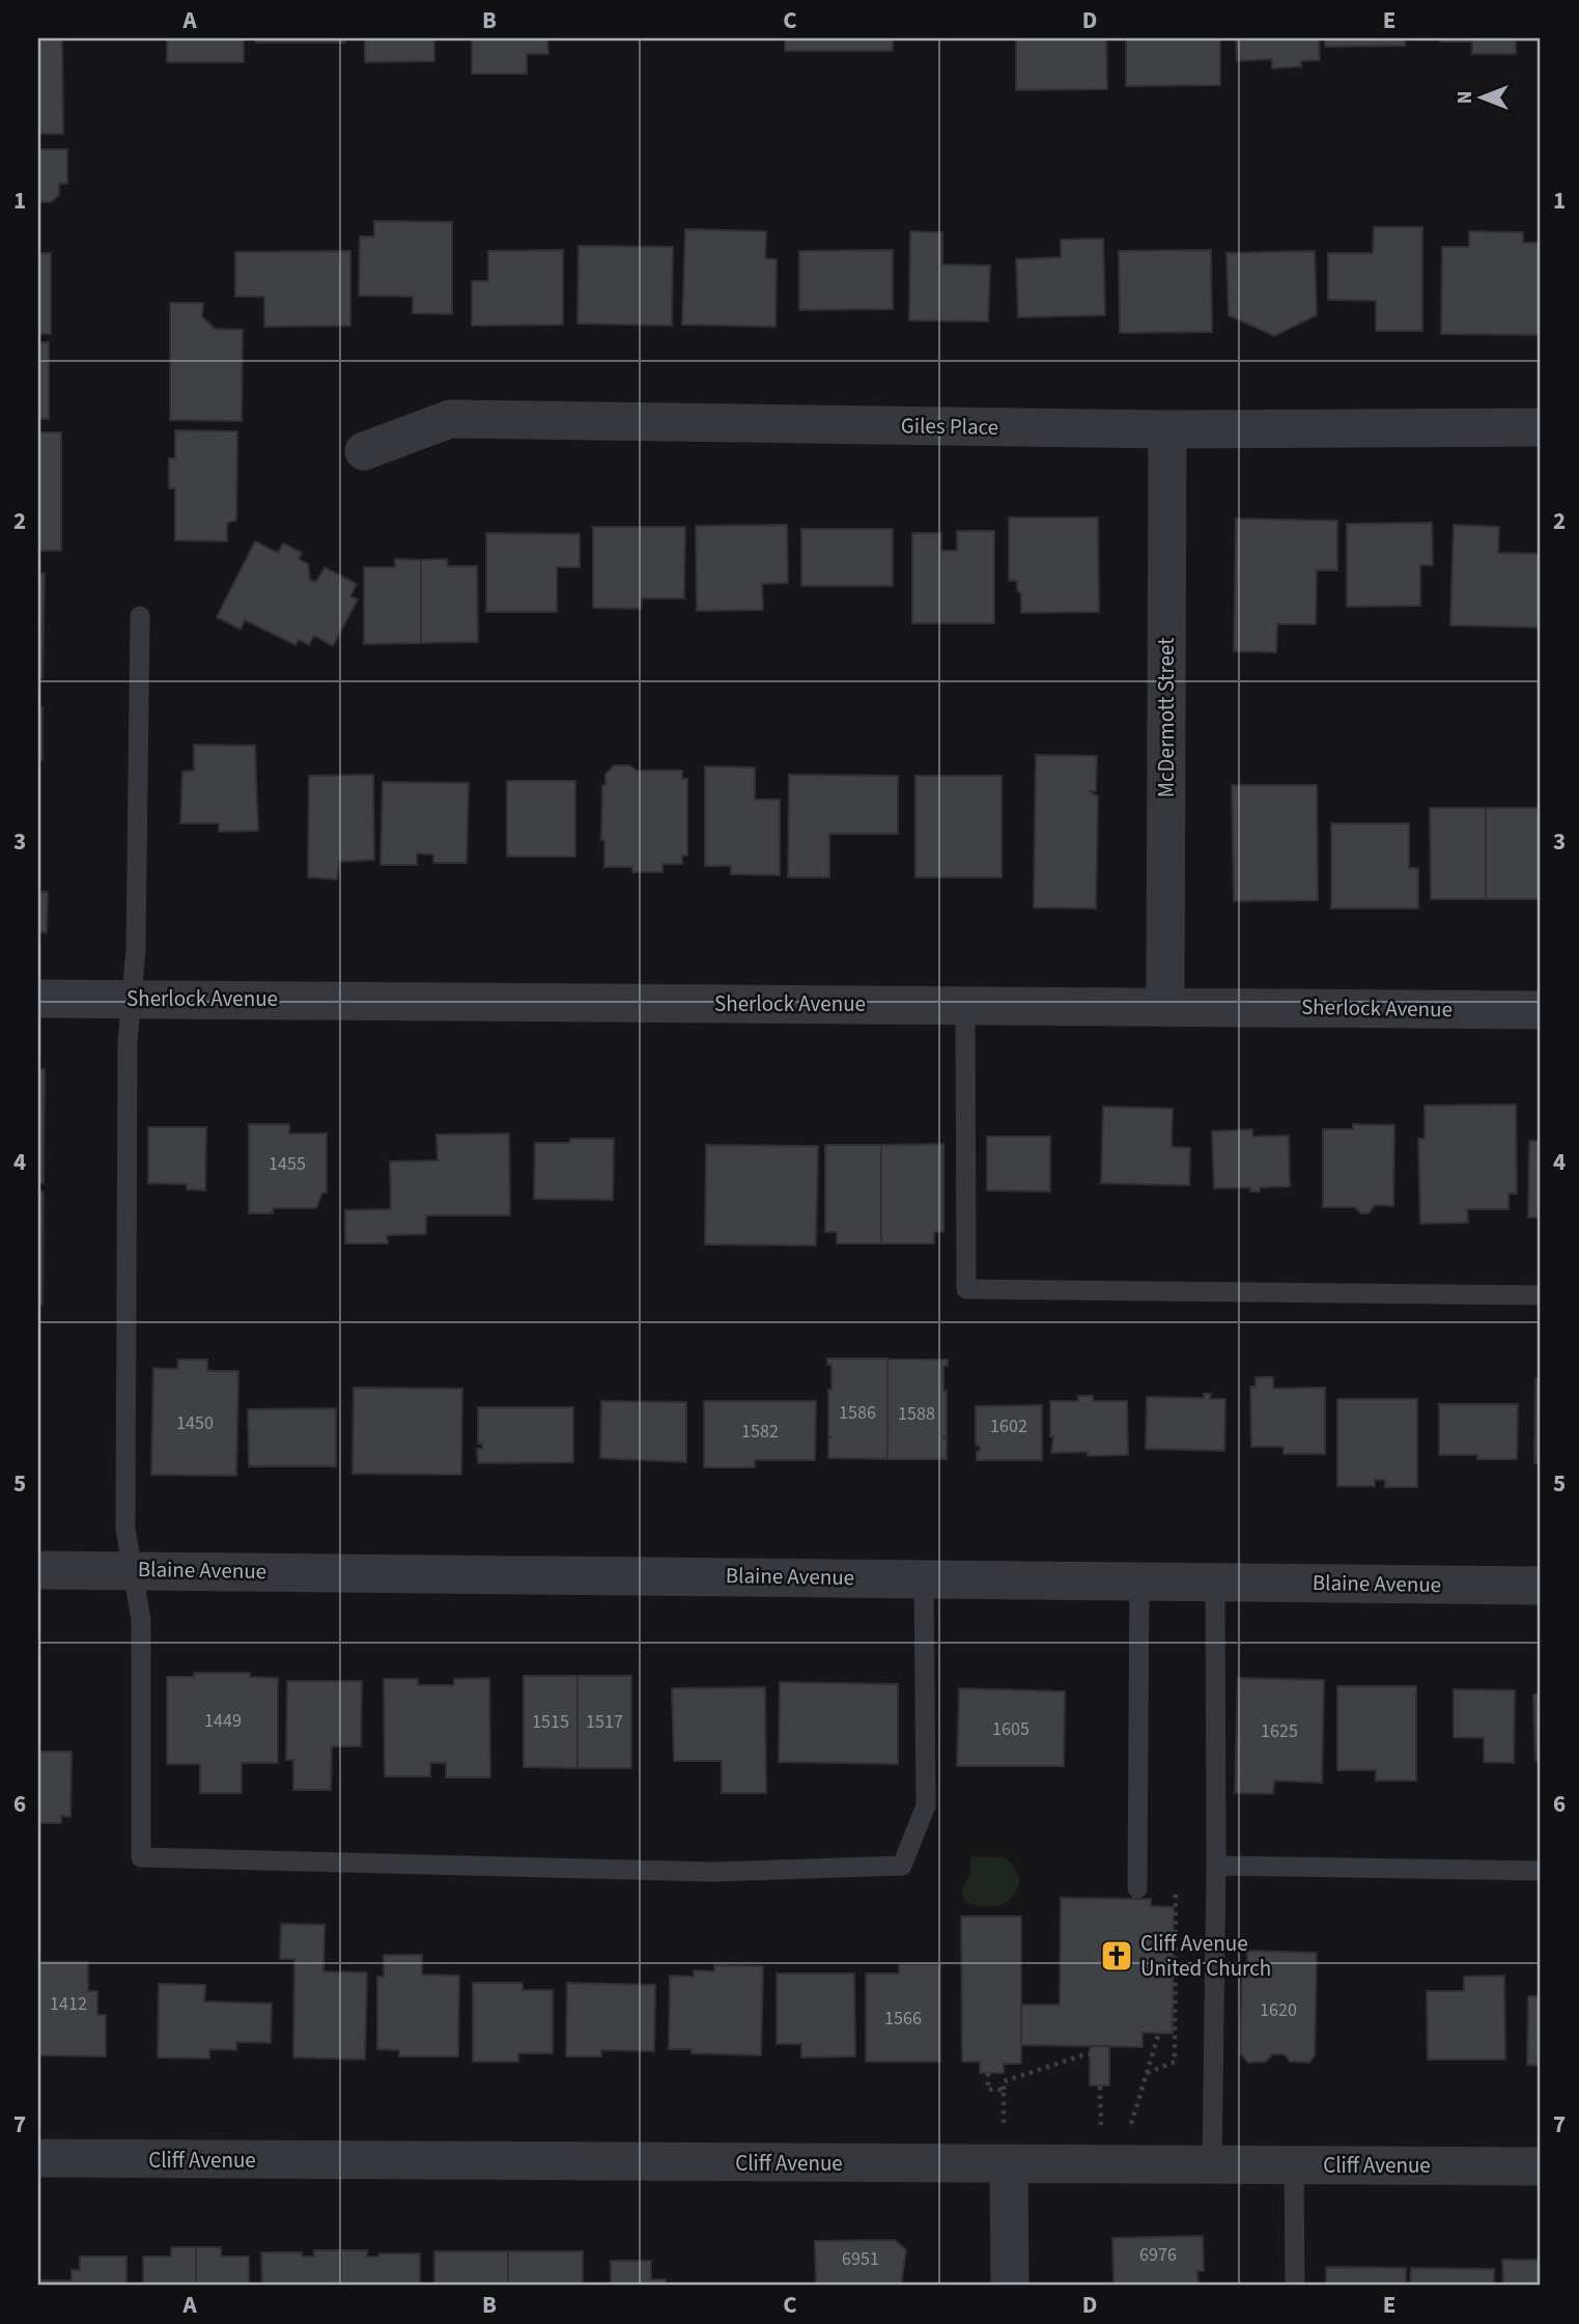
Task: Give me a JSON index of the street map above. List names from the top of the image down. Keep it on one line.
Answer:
{"streets":{"street":["Giles Place","McDermott Street","Sherlock Avenue","Blaine Avenue","Cliff Avenue"]},"crossings":[["Giles Place","McDermott Street"],["McDermott Street","Sherlock Avenue"]],"places":{"church":["Cliff Avenue United Church"]},"house_numbers":["1455","1586","1588","1450","1602","1582","1449","1515","1517","1605","1625","1412","1620","1566","6976","6951"],"north":"left","grid":{"columns":["A","B","C","D","E"],"rows":["1","2","3","4","5","6","7"]}}
